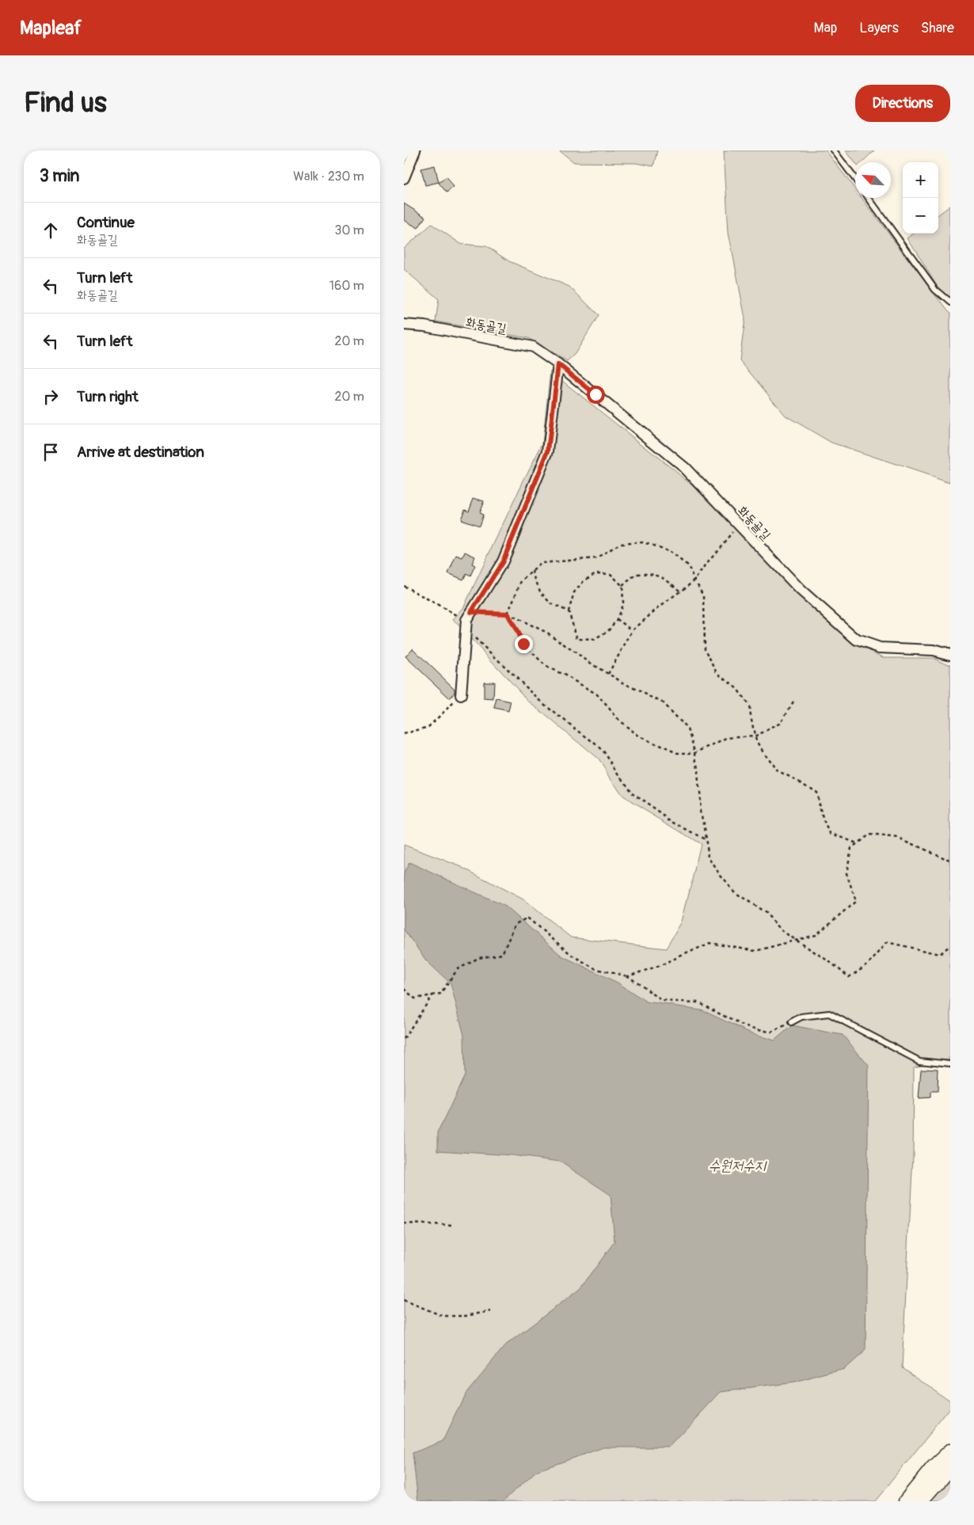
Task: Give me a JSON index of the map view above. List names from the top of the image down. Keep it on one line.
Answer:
{"streets":{"street":["화동골길"]},"water":["수원저수지"],"north":"top left","page":{"header":"Mapleaf","nav":["Map","Layers","Share"],"buttons":"Directions","title":"Find us","heading":["3 min","Walk · 230 m"],"map_buttons":["+","−"],"list":[["Continue","화동골길","30 m"],["Turn left","화동골길","160 m"],["Turn left","20 m"],["Turn right","20 m"],"Arrive at destination"]}}
